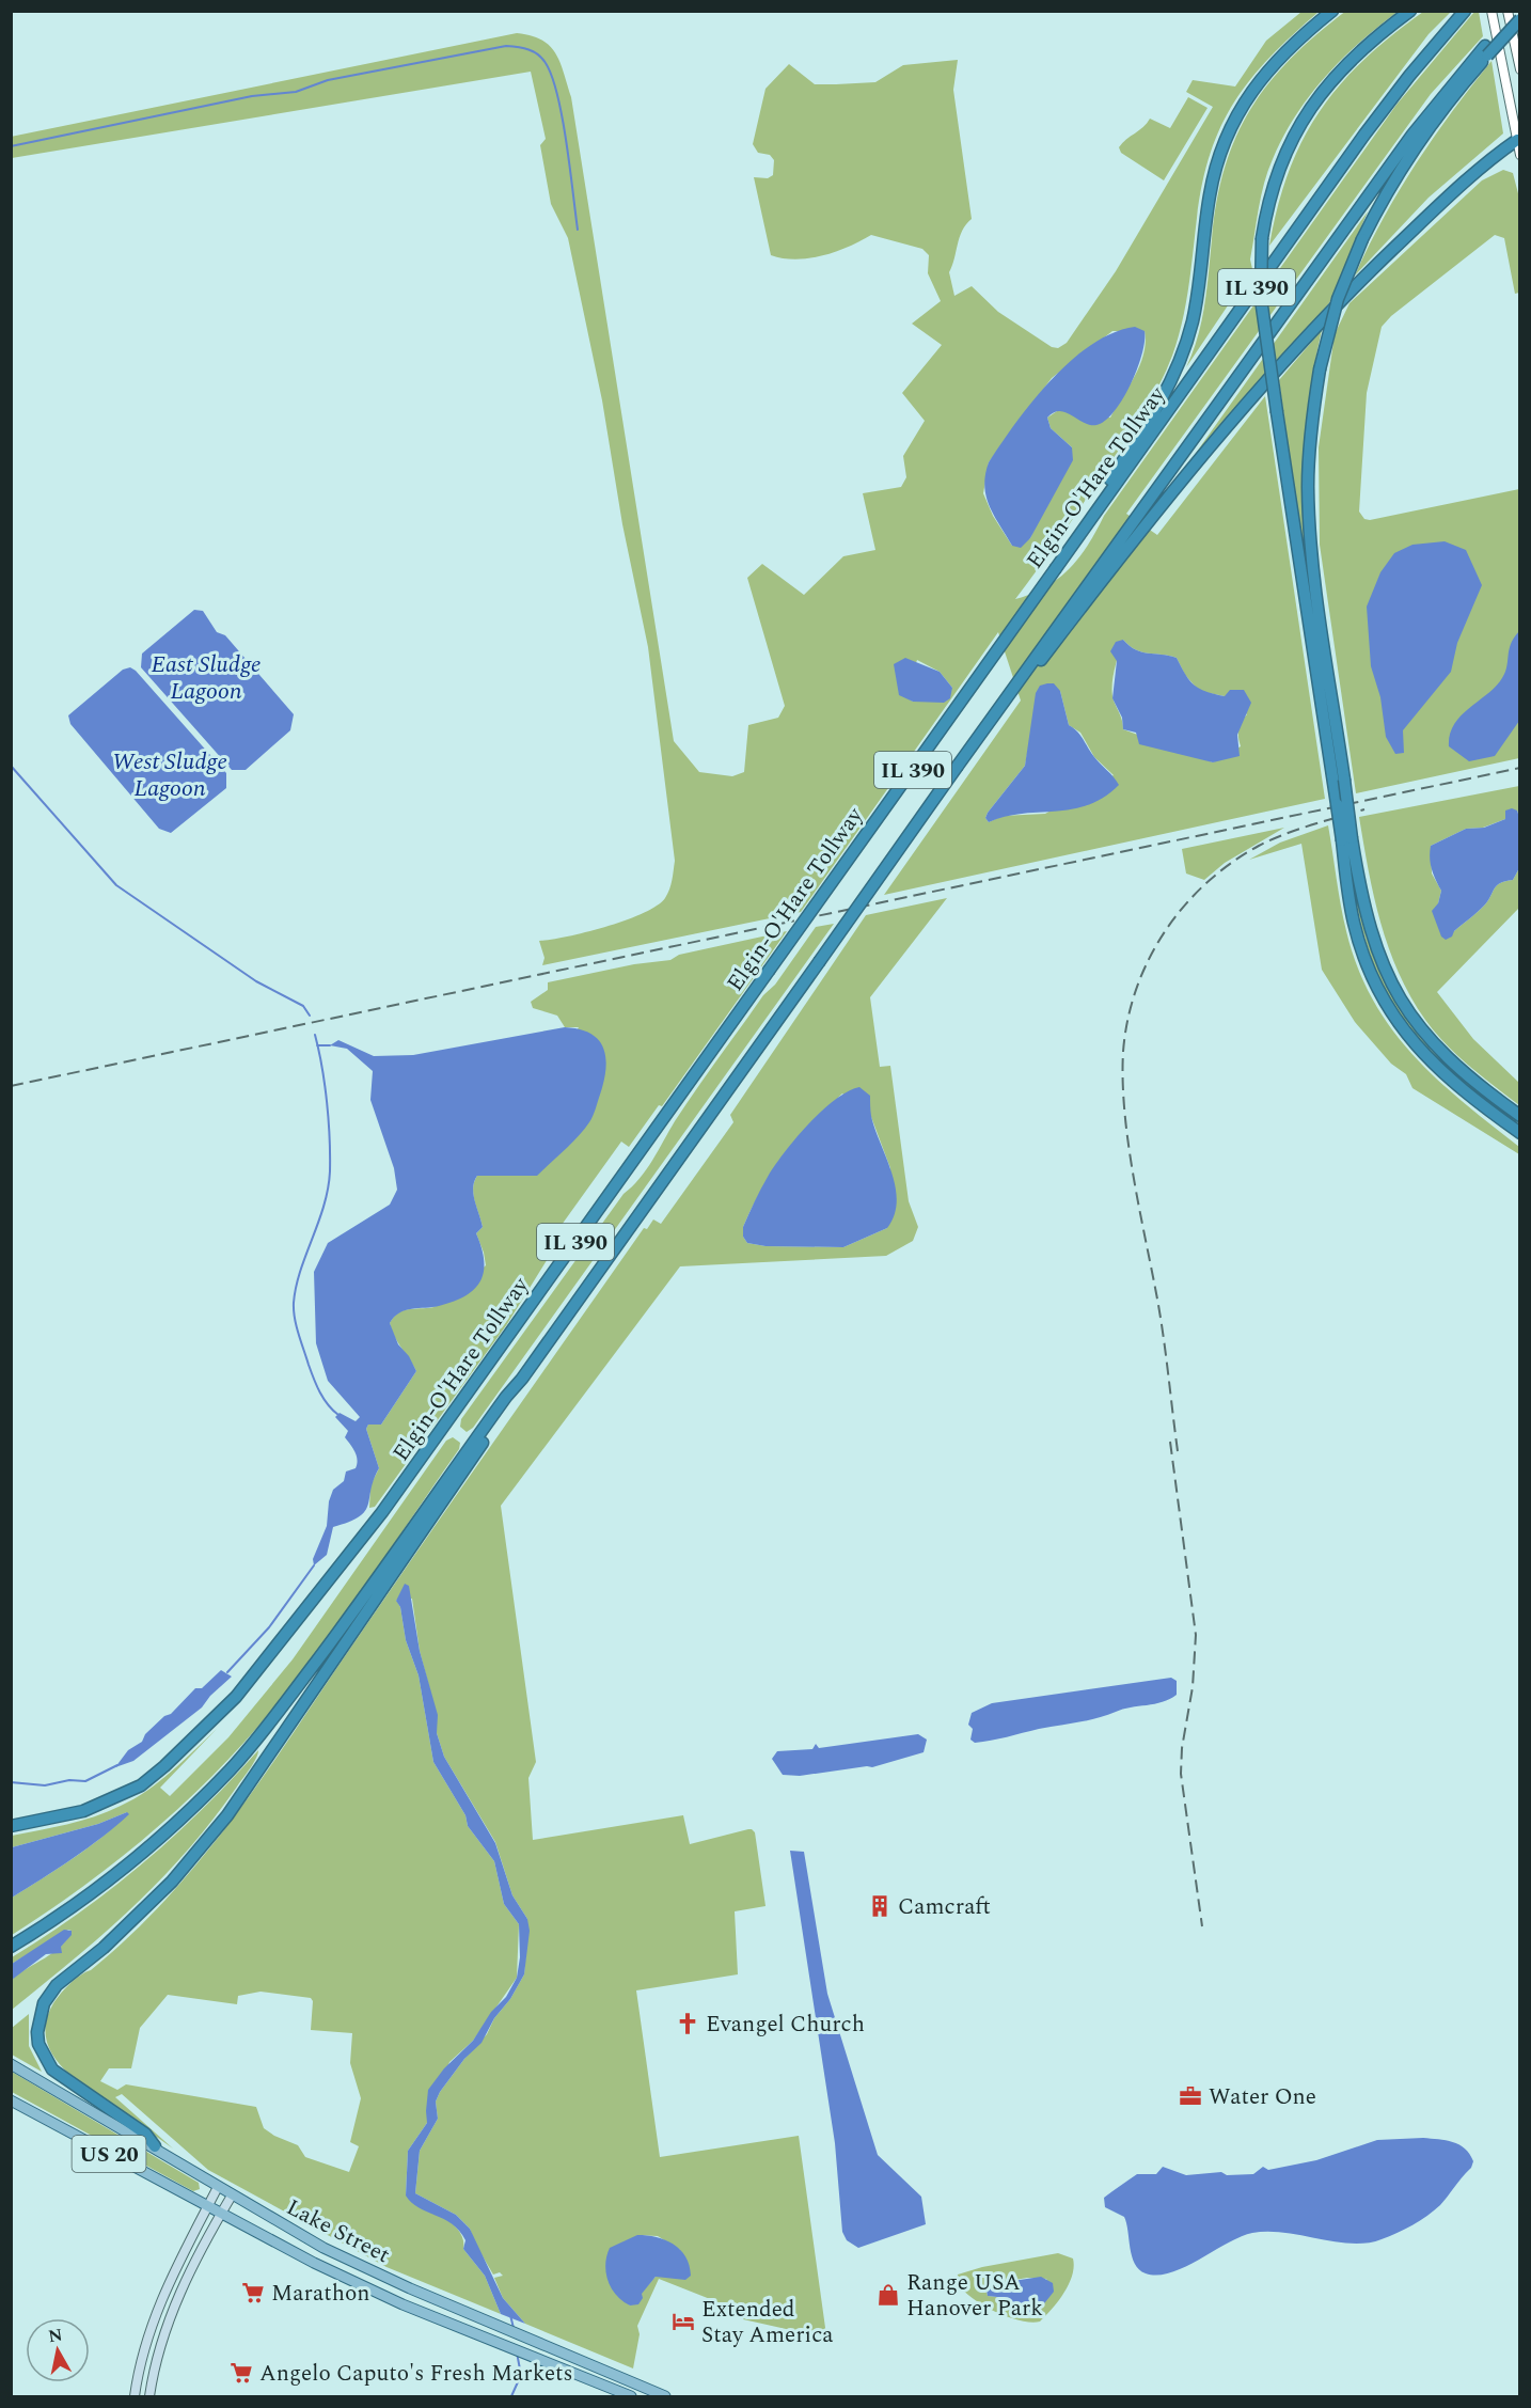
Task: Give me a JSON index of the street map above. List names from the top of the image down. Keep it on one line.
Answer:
{"streets":{"highway":["IL 390","Elgin-O'Hare Tollway"],"main road":["US 20","Lake Street"]},"water":["East Sludge Lagoon","West Sludge Lagoon"],"places":{"building":["Camcraft"],"church":["Evangel Church"],"office":["Water One"],"supermarket":["Marathon","Angelo Caputo's Fresh Markets"],"shop":["Range USA Hanover Park"],"hotel":["Extended Stay America"]},"north":"top"}
